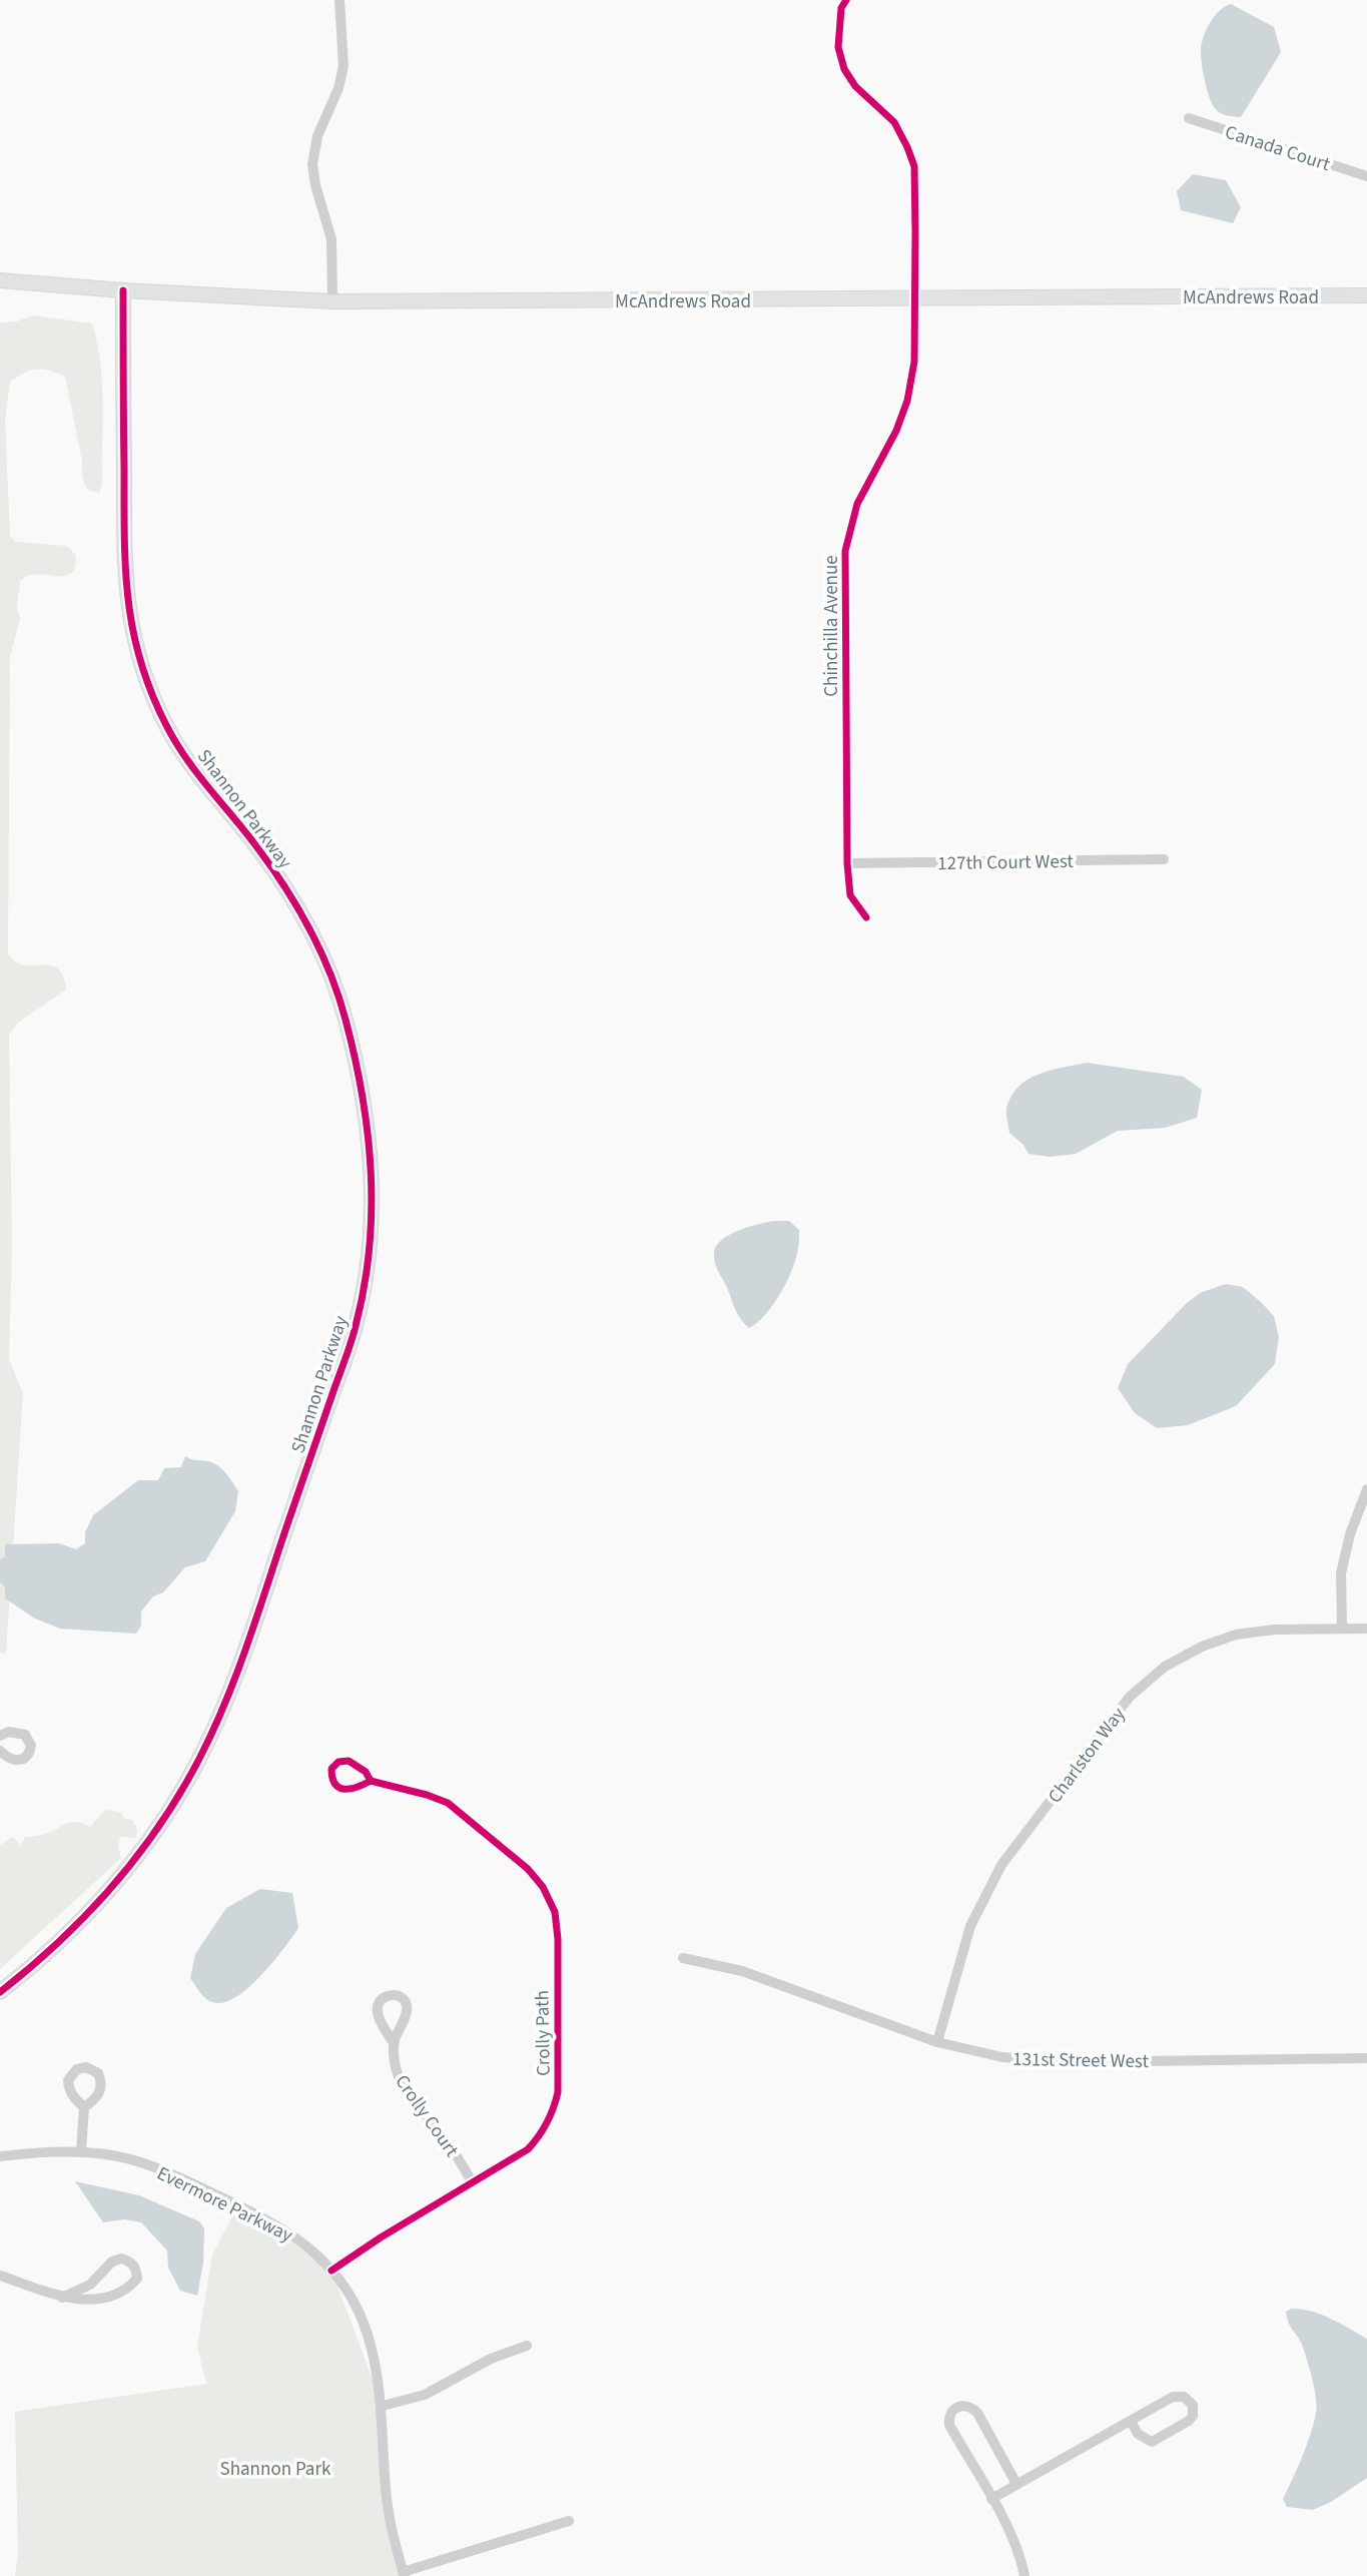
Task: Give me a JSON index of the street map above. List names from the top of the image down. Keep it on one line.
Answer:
{"streets":{"street":["Canada Court","McAndrews Road","Chinchilla Avenue","Shannon Parkway","127th Court West","Charlston Way","Crolly Path","131st Street West","Crolly Court","Evermore Parkway"]},"crossings":[["McAndrews Road","Chinchilla Avenue"],["McAndrews Road","Shannon Parkway"],["Chinchilla Avenue","127th Court West"],["Charlston Way","131st Street West"],["Crolly Path","Crolly Court"],["Crolly Path","Evermore Parkway"]],"parks":["Shannon Park"]}
